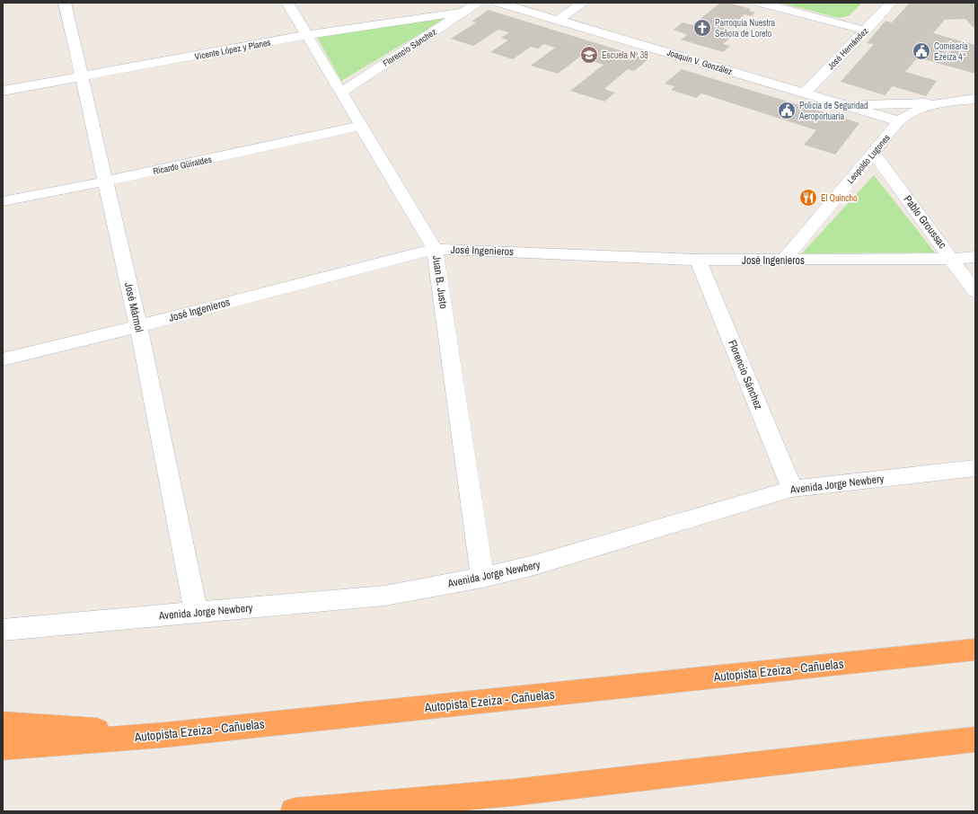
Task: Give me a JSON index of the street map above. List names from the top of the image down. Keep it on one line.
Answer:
{"streets":{"highway":["Autopista Ezeiza - Cañuelas"],"street":["Florencio Sánchez","José Hernández","Vicente López y Planes","Joaquín V. González","Leopoldo Lugones","Ricardo Güiraldes","Pablo Groussac","José Ingenieros","Juan B. Justo","José Mármol","Avenida Jorge Newbery"]},"crossings":[["Florencio Sánchez","Vicente López y Planes"],["Florencio Sánchez","José Ingenieros"],["Florencio Sánchez","Juan B. Justo"],["Florencio Sánchez","Avenida Jorge Newbery"],["José Hernández","Joaquín V. González"],["Vicente López y Planes","Juan B. Justo"],["Vicente López y Planes","José Mármol"],["Joaquín V. González","Leopoldo Lugones"],["Leopoldo Lugones","Pablo Groussac"],["Leopoldo Lugones","José Ingenieros"],["Ricardo Güiraldes","Juan B. Justo"],["Ricardo Güiraldes","José Mármol"],["Pablo Groussac","José Ingenieros"],["José Ingenieros","Juan B. Justo"],["José Ingenieros","José Mármol"],["Juan B. Justo","Avenida Jorge Newbery"],["José Mármol","Avenida Jorge Newbery"]],"places":{"church":["Parroquia Nuestra Señora de Loreto"],"public building":["Comisaría Ezeiza 4°","Policía de Seguridad Aeroportuaria"],"school or university":["Escuela Nº 38"],"restaurant":["El Quincho"]}}
